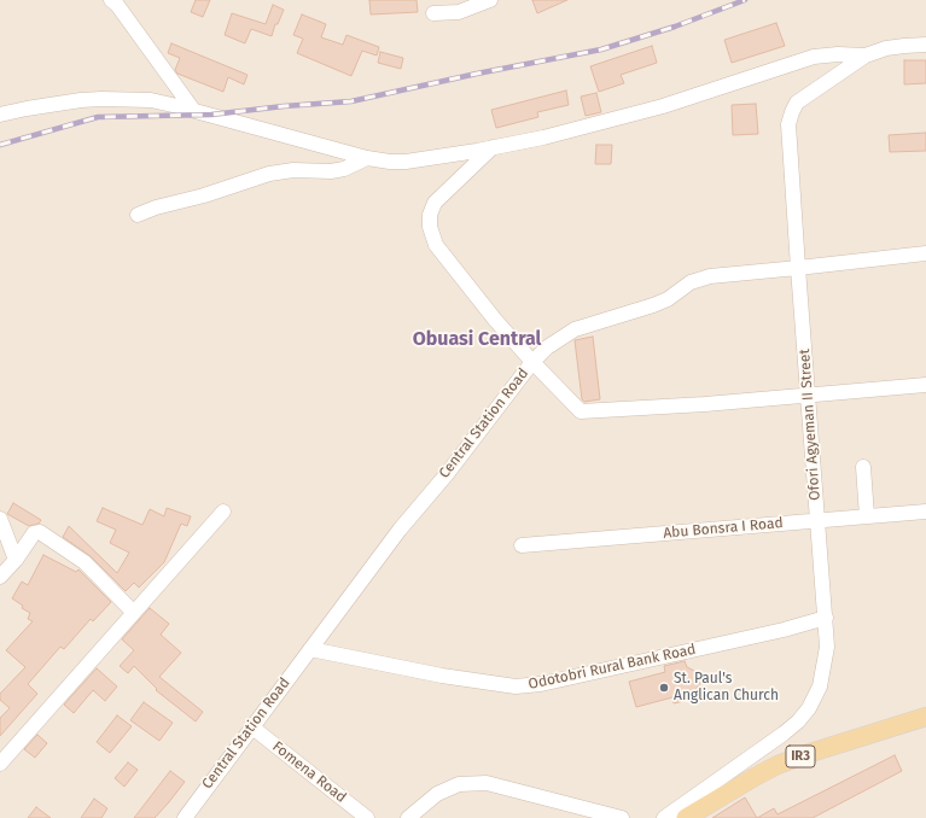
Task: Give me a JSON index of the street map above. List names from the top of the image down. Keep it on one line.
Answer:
{"streets":{"main road":["IR3"],"street":["Central Station Road","Ofori Agyeman II Street","Abu Bonsra I Road","Odotobri Rural Bank Road","Fomena Road"]},"crossings":[["Central Station Road","Ofori Agyeman II Street"],["Central Station Road","Odotobri Rural Bank Road"],["Central Station Road","Fomena Road"],["Ofori Agyeman II Street","Abu Bonsra I Road"],["Ofori Agyeman II Street","Odotobri Rural Bank Road"]],"districts":["Obuasi Central"],"places":["St. Paul's Anglican Church"]}
